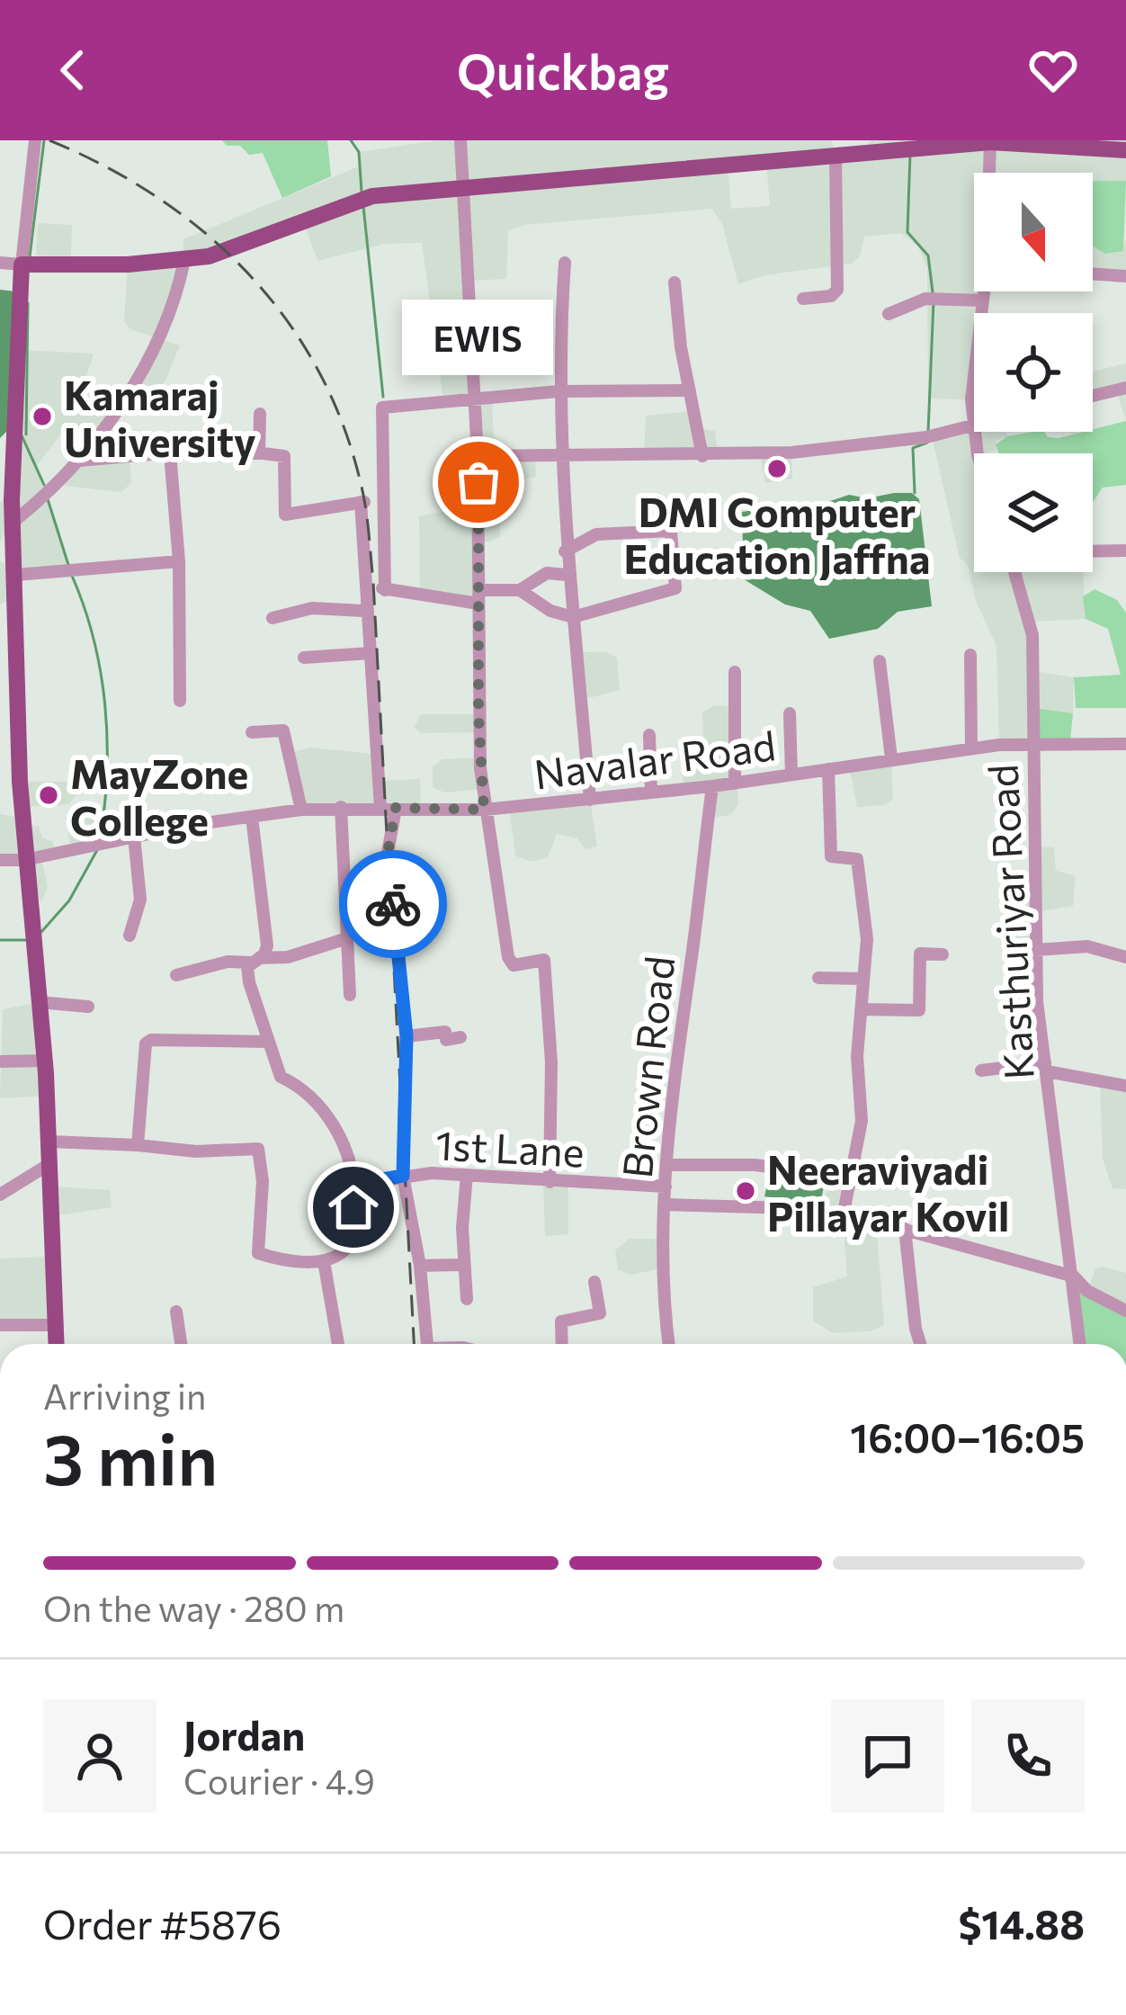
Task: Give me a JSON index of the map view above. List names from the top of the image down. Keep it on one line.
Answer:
{"streets":{"street":["Navalar Road","Kasthuriyar Road","Brown Road","1st Lane"]},"crossings":[["Navalar Road","Kasthuriyar Road"],["Navalar Road","Brown Road"],["Brown Road","1st Lane"]],"places":["Kamaraj University","DMI Computer Education Jaffna","EWIS","MayZone College","Neeraviyadi Pillayar Kovil"],"north":"bottom","page":{"header":"Quickbag","bubble":"EWIS","heading":["3 min","Arriving in","16:00–16:05"],"panel":["Jordan","Courier · 4.9","Order #5876","$14.88"],"bar":"On the way · 280 m"}}
